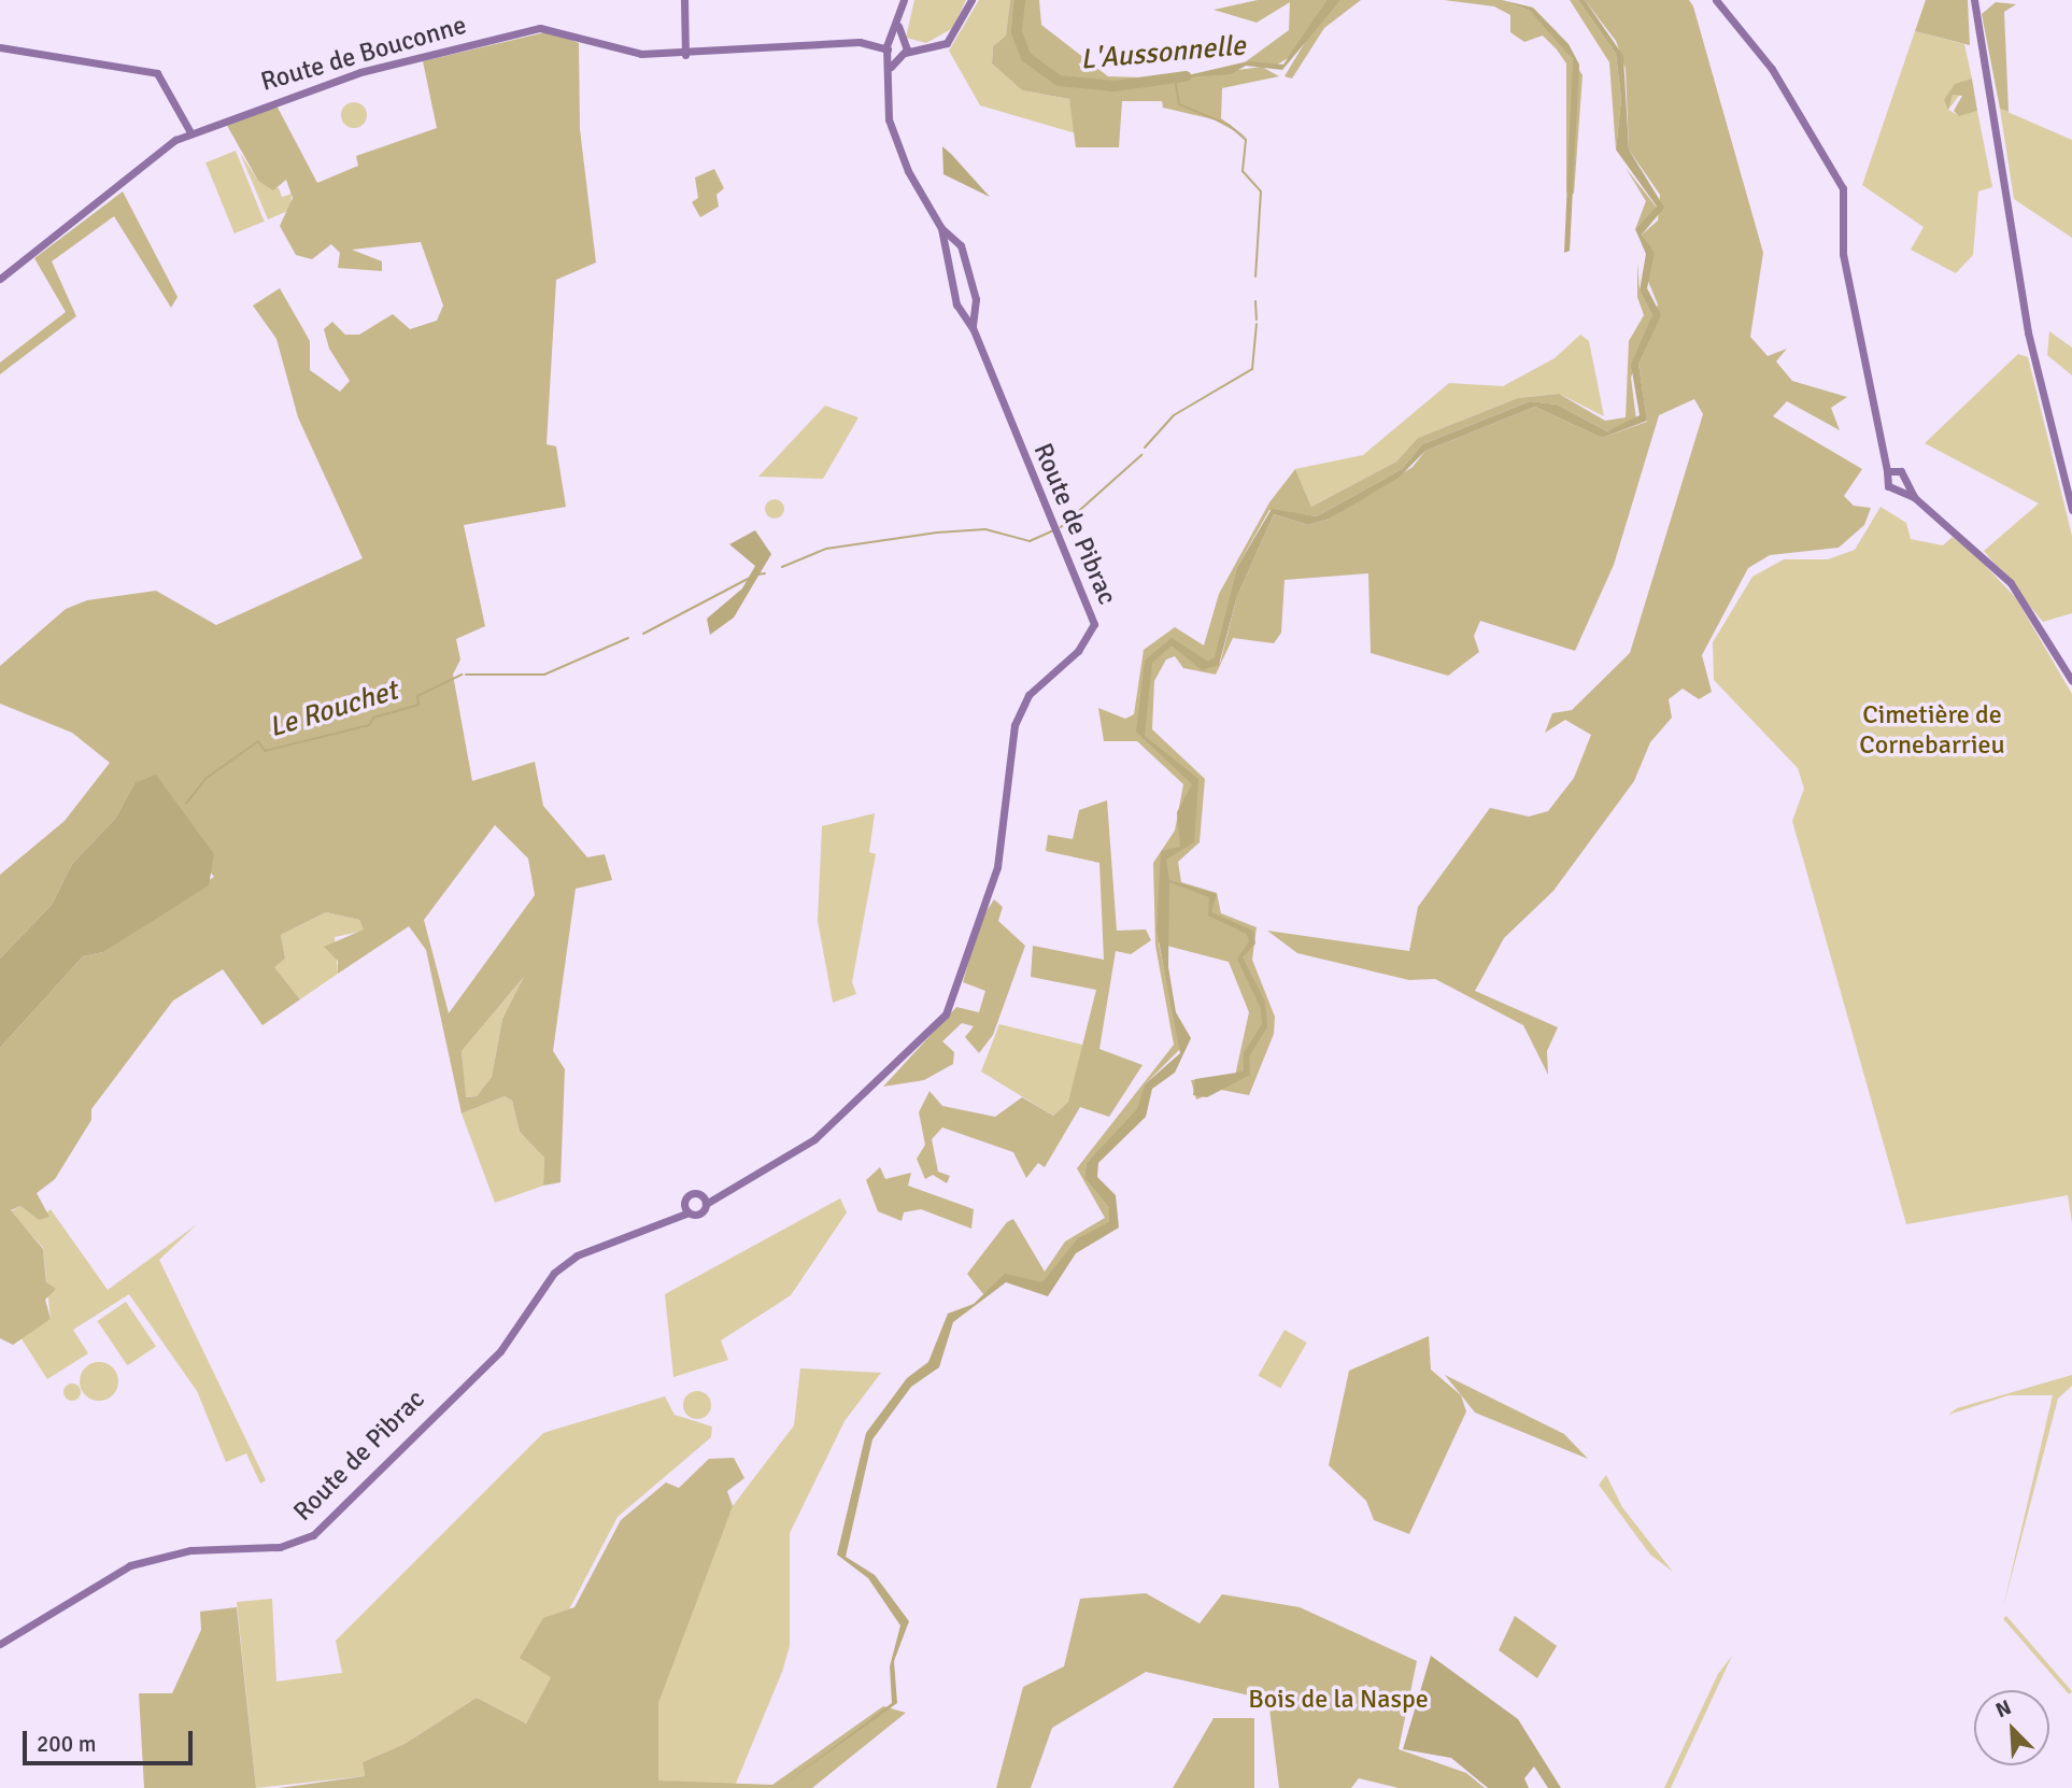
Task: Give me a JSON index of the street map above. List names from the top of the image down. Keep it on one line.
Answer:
{"streets":{"main road":["Route de Bouconne","Route de Pibrac"]},"water":["L'Aussonnelle","Le Rouchet"],"parks":["Cimetière de Cornebarrieu","Bois de la Naspe"],"scale_bar":"200 m","north":"top left"}
